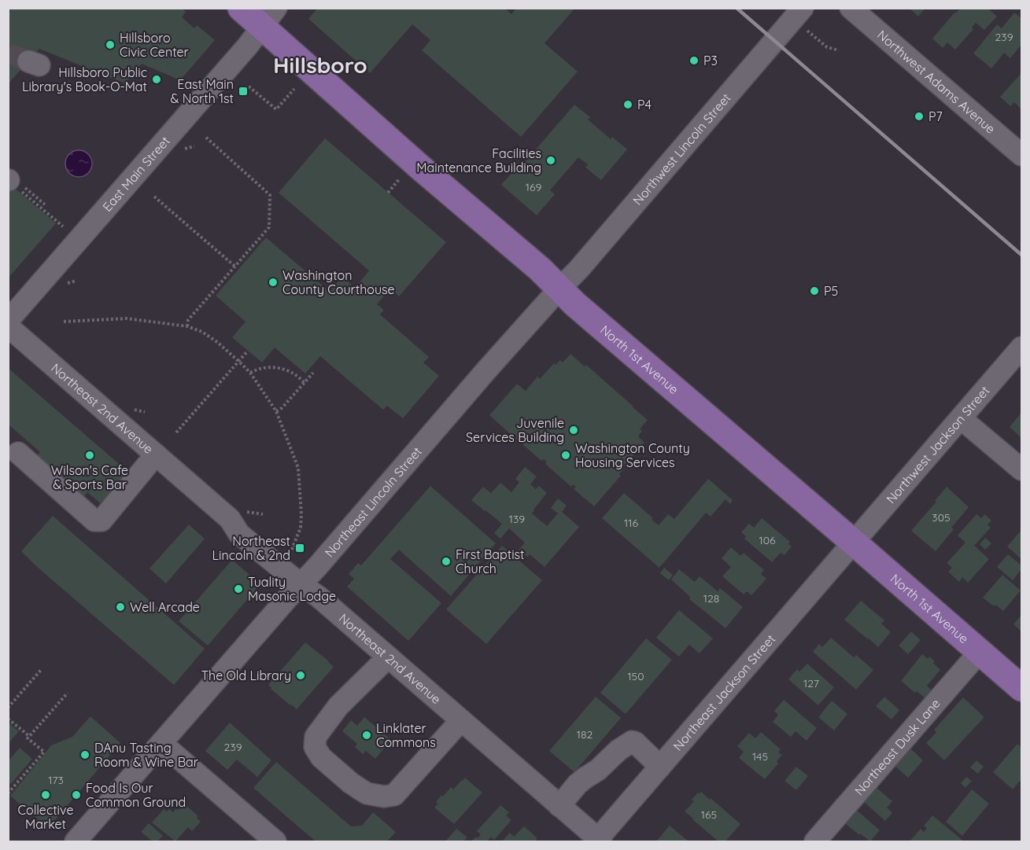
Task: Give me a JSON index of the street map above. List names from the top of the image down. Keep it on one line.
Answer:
{"streets":{"main road":["North 1st Avenue"],"street":["Northwest Adams Avenue","Northwest Lincoln Street","East Main Street","Northeast 2nd Avenue","Northwest Jackson Street","Northeast Lincoln Street","Northeast Jackson Street","Northeast Dusk Lane"]},"crossings":[["Northwest Lincoln Street","North 1st Avenue"],["Northwest Lincoln Street","Northeast Lincoln Street"],["East Main Street","North 1st Avenue"],["North 1st Avenue","Northwest Jackson Street"],["North 1st Avenue","Northeast Lincoln Street"],["North 1st Avenue","Northeast Jackson Street"],["North 1st Avenue","Northeast Dusk Lane"],["Northeast 2nd Avenue","Northeast Lincoln Street"],["Northeast 2nd Avenue","Northeast Jackson Street"],["Northwest Jackson Street","Northeast Jackson Street"]],"districts":["Hillsboro"],"places":{"other":["Hillsboro Civic Center","P3","Hillsboro Public Library's Book-O-Mat","P4","P7","Facilities Maintenance Building","Washington County Courthouse","P5","Juvenile Services Building","Wilson's Cafe & Sports Bar","Washington County Housing Services","First Baptist Church","Tuality Masonic Lodge","Well Arcade","The Old Library","Linklater Commons","DAnu Tasting Room & Wine Bar","Collective Market","Food Is Our Common Ground"],"transit":["East Main & North 1st","Northeast Lincoln & 2nd"]},"house_numbers":["239","169","305","139","116","106","128","150","127","182","239","145","173","165"]}
